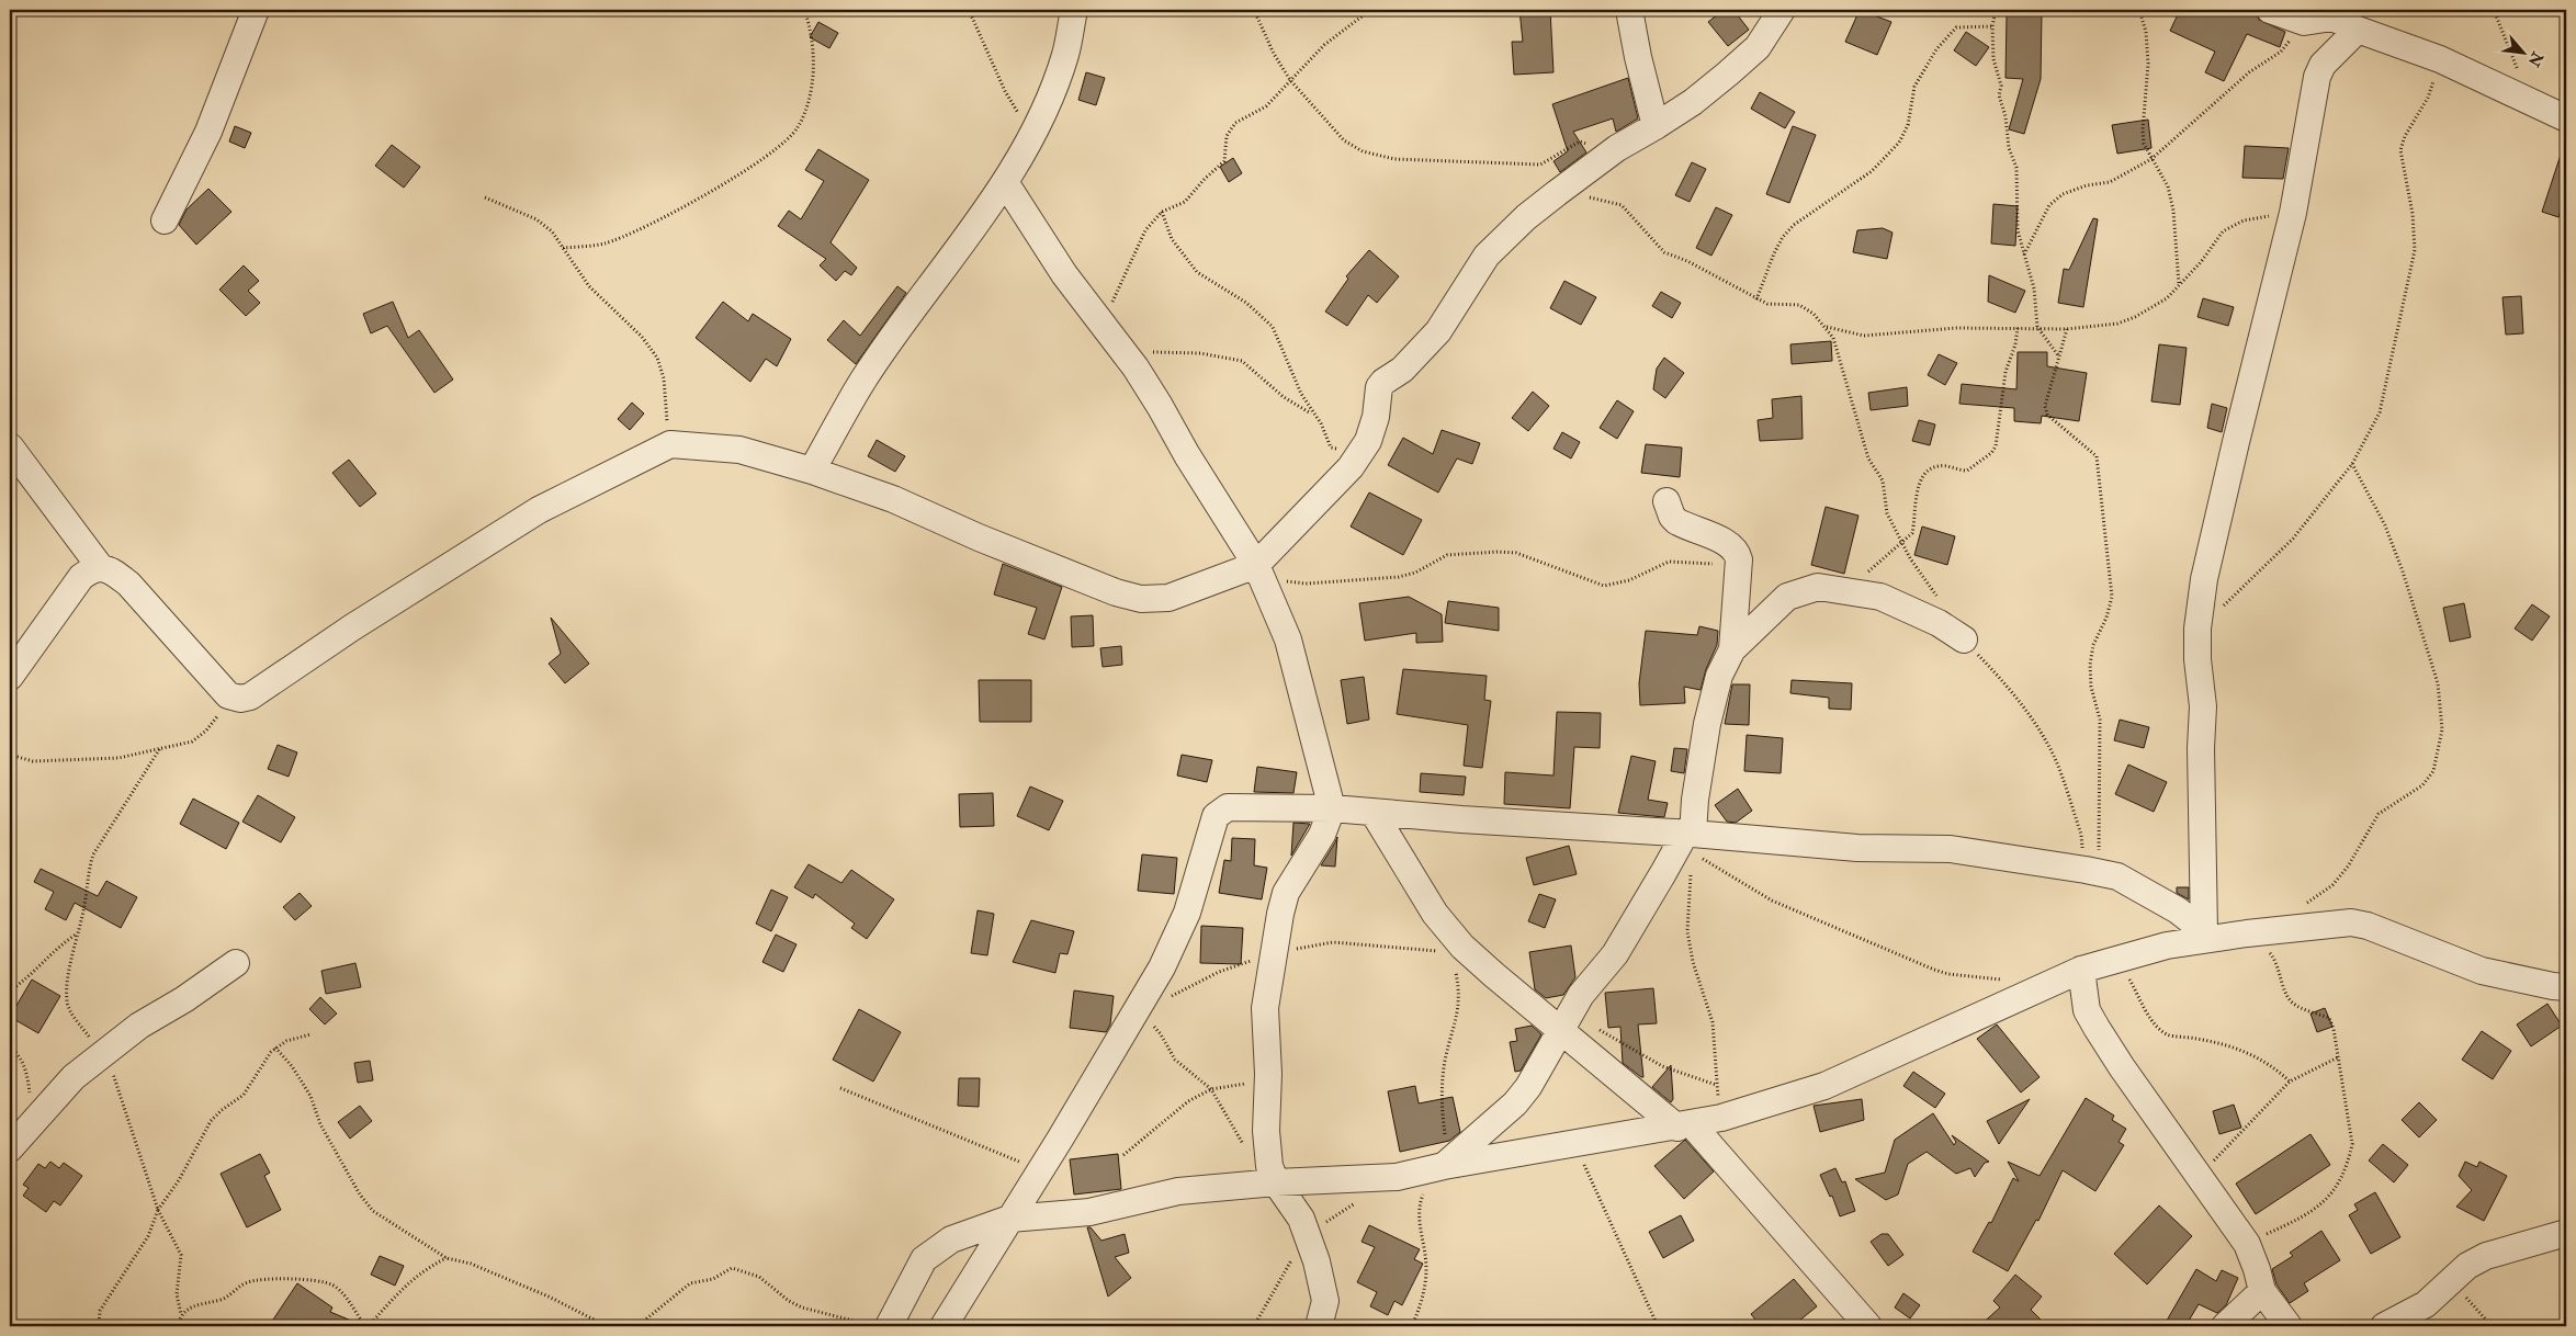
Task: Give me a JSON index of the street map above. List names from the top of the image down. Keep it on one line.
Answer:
{"north":"bottom right"}
